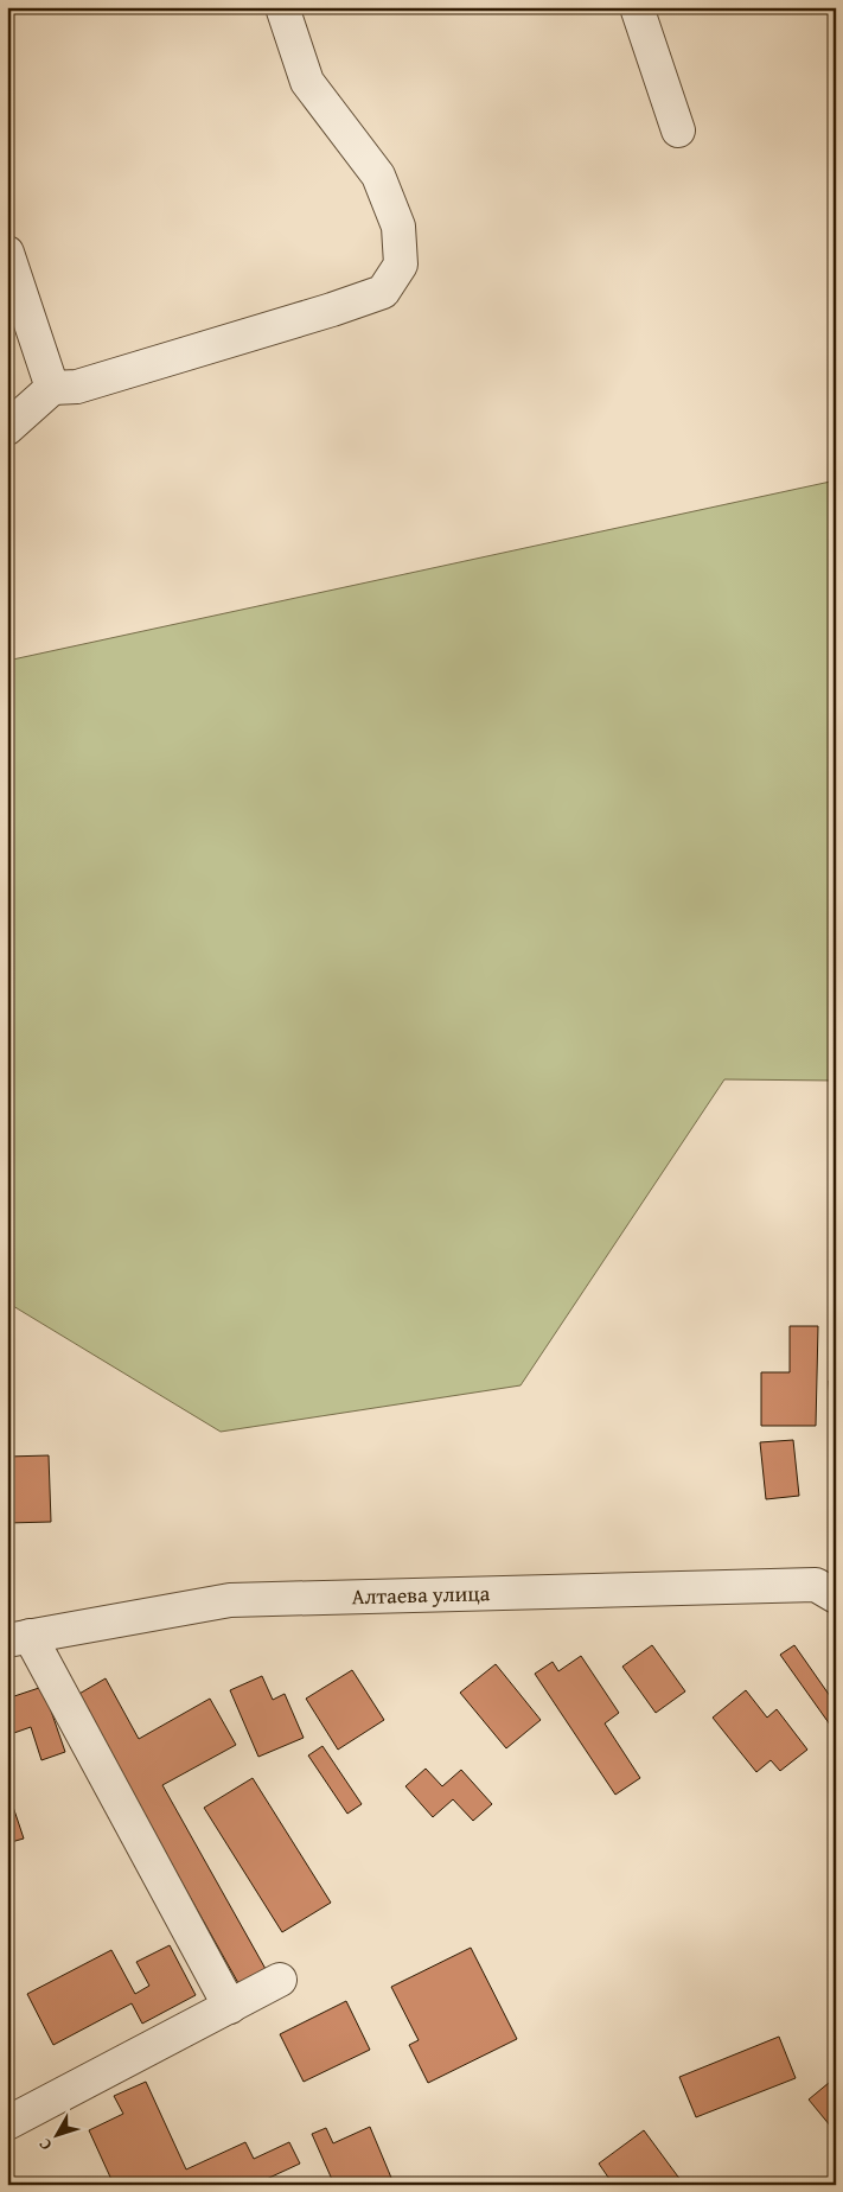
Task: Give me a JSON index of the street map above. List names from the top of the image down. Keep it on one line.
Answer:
{"streets":{"street":["Алтаева улица"]},"north":"bottom left"}
